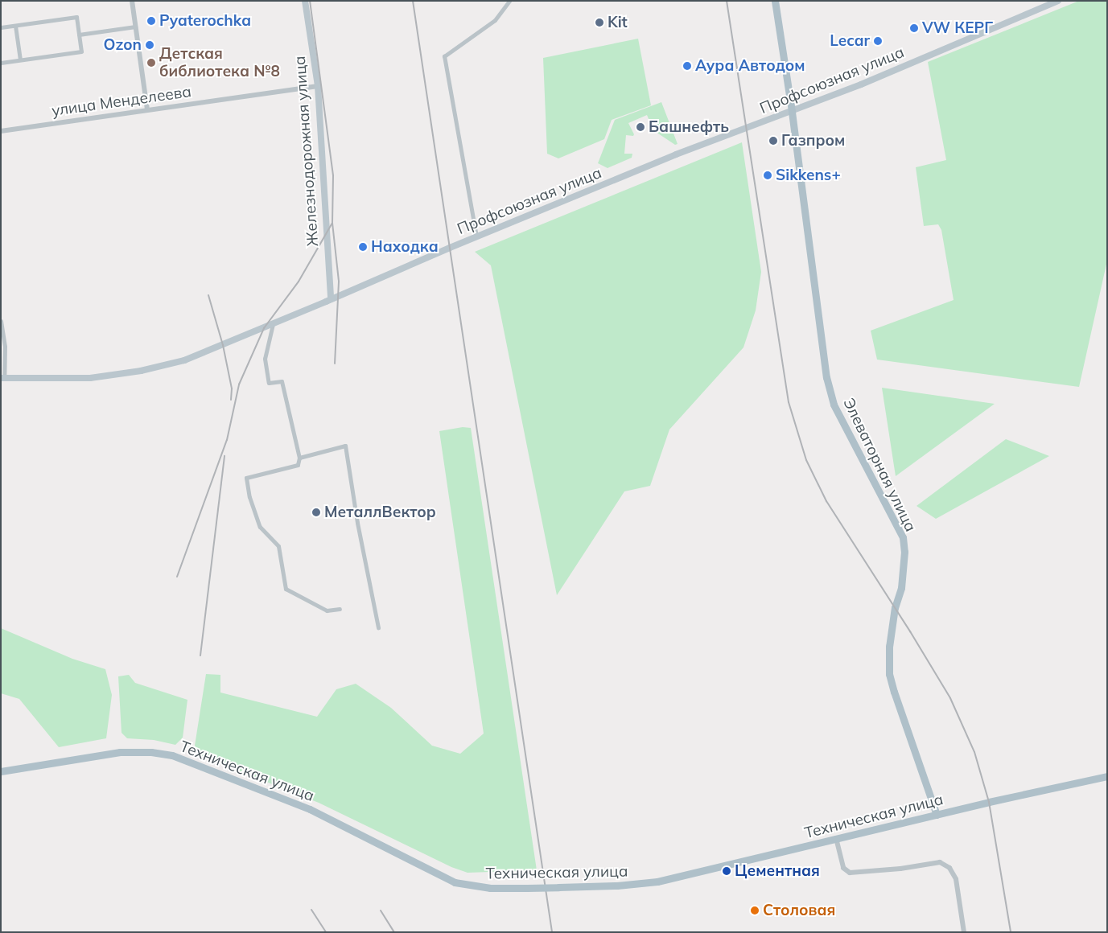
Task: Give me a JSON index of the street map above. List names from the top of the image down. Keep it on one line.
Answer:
{"streets":{"main road":["Профсоюзная улица","Железнодорожная улица","Элеваторная улица","Техническая улица"],"street":["улица Менделеева"]},"crossings":[["Профсоюзная улица","Железнодорожная улица"],["Профсоюзная улица","Элеваторная улица"],["улица Менделеева","Железнодорожная улица"],["Элеваторная улица","Техническая улица"]],"places":["Pyaterochka","Kit","VW КЕРГ","Lecar","Ozon","Детская библиотека №8","Аура Автодом","Башнефть","Газпром","Sikkens+","Находка","МеталлВектор","Цементная","Столовая"]}
